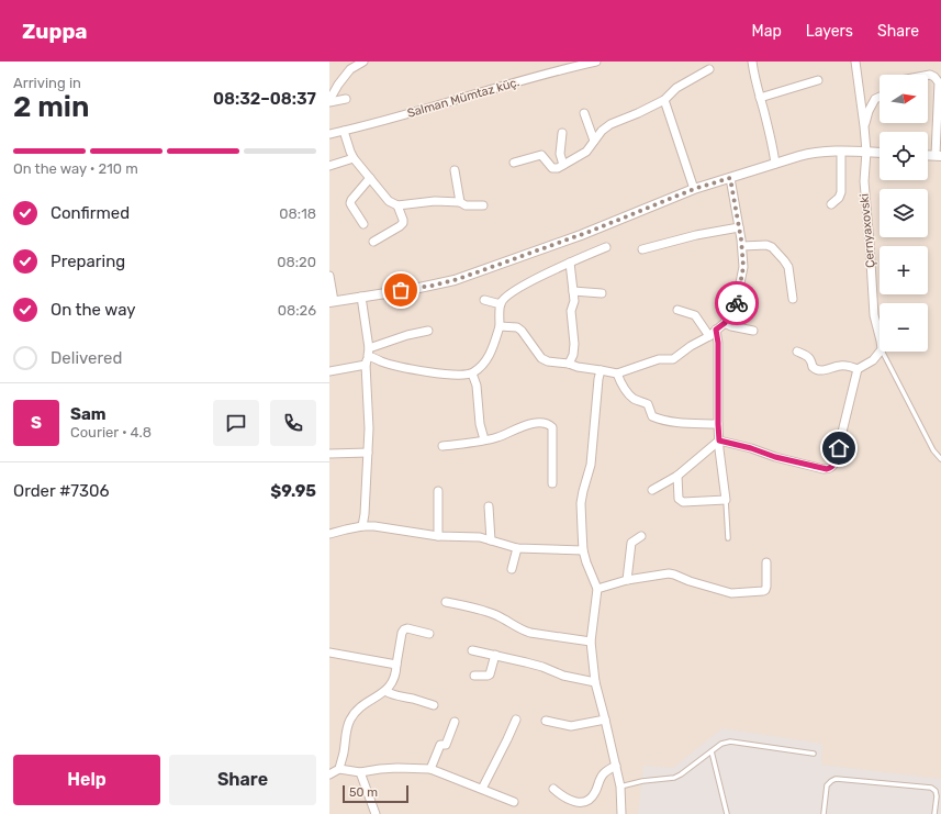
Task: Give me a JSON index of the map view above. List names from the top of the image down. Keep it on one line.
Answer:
{"streets":{"street":["Salman Mümtaz küç.","Çernyaxovski"]},"scale_bar":"50 m","north":"right","page":{"header":"Zuppa","nav":["Map","Layers","Share"],"heading":["2 min","Arriving in","08:32–08:37"],"panel":["Sam","Courier · 4.8","Order #7306","$9.95"],"map_buttons":["+","−"],"bar":"On the way · 210 m","list":[["Confirmed","08:18"],["Preparing","08:20"],["On the way","08:26"],"Delivered"],"round":"S","buttons":["Help","Share"],"scale":"50 m"}}
